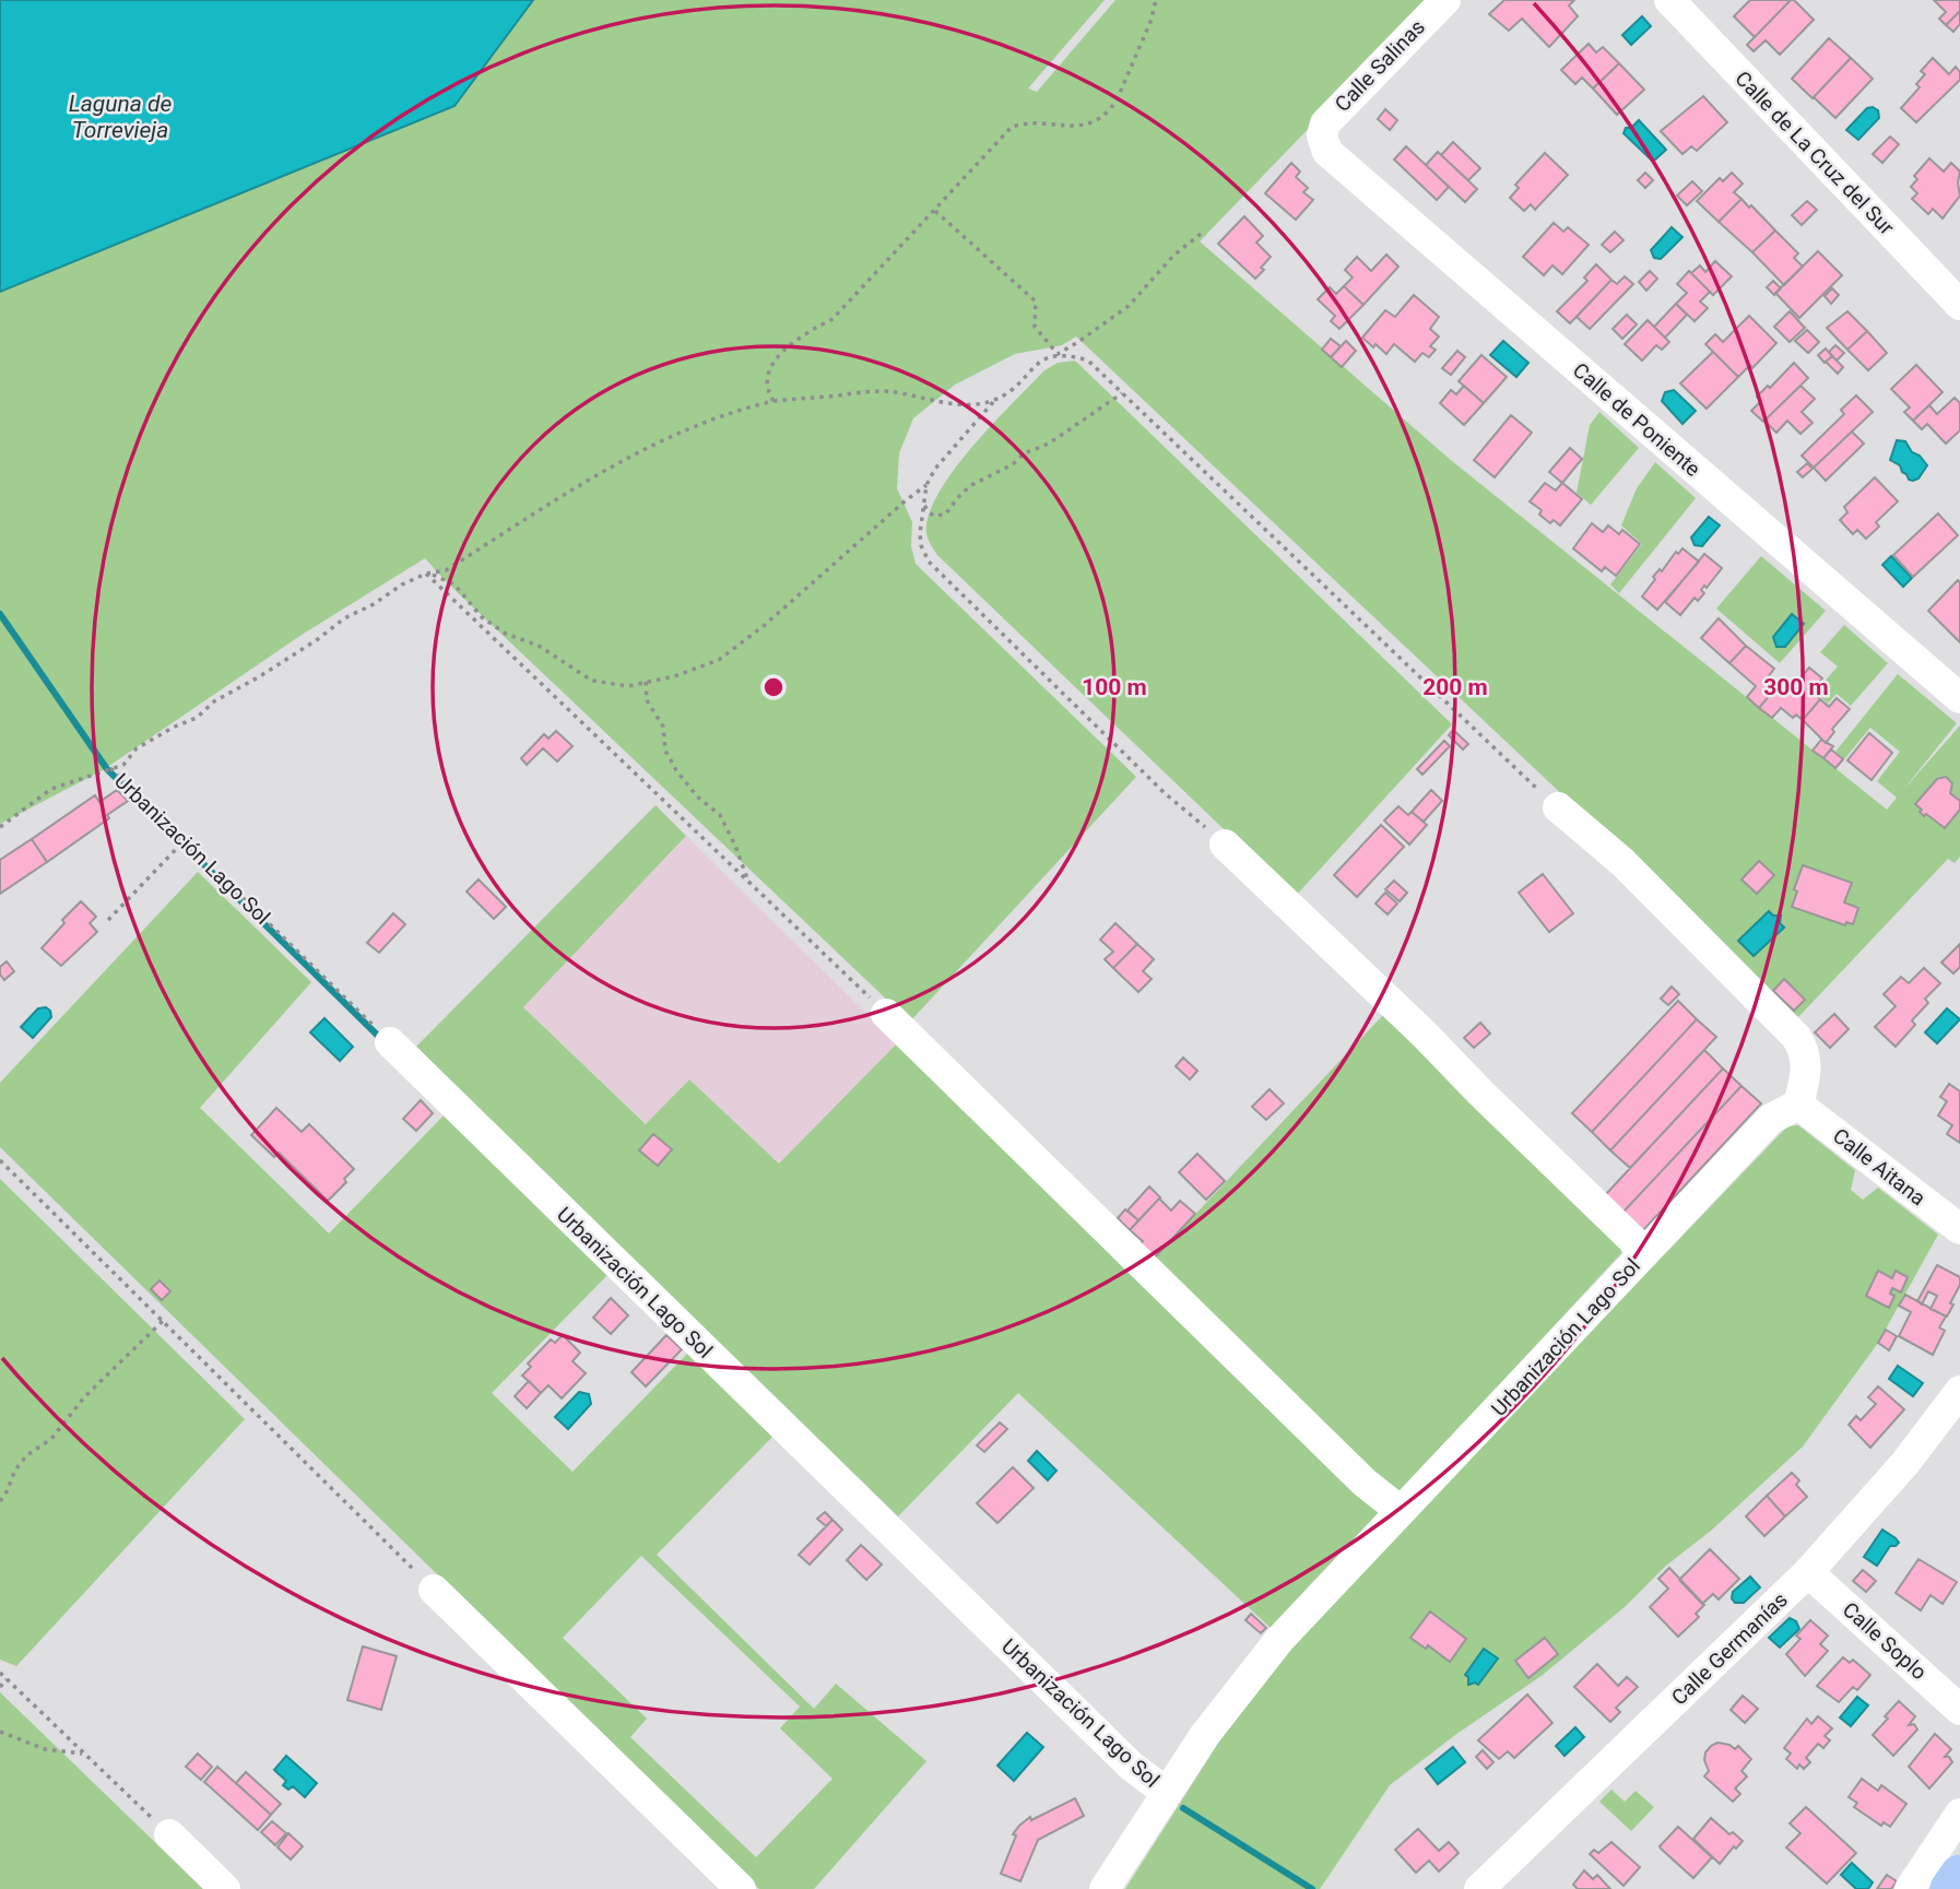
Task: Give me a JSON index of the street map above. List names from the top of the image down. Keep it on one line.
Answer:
{"streets":{"street":["Calle Salinas","Calle de La Cruz del Sur","Calle de Poniente","Urbanización Lago Sol","Calle Aitana","Calle Soplo","Calle Germanías"]},"crossings":[["Calle Salinas","Calle de Poniente"],["Urbanización Lago Sol","Calle Aitana"],["Calle Soplo","Calle Germanías"]],"water":["Laguna de Torrevieja"],"rings":["100 m","200 m","300 m"]}
